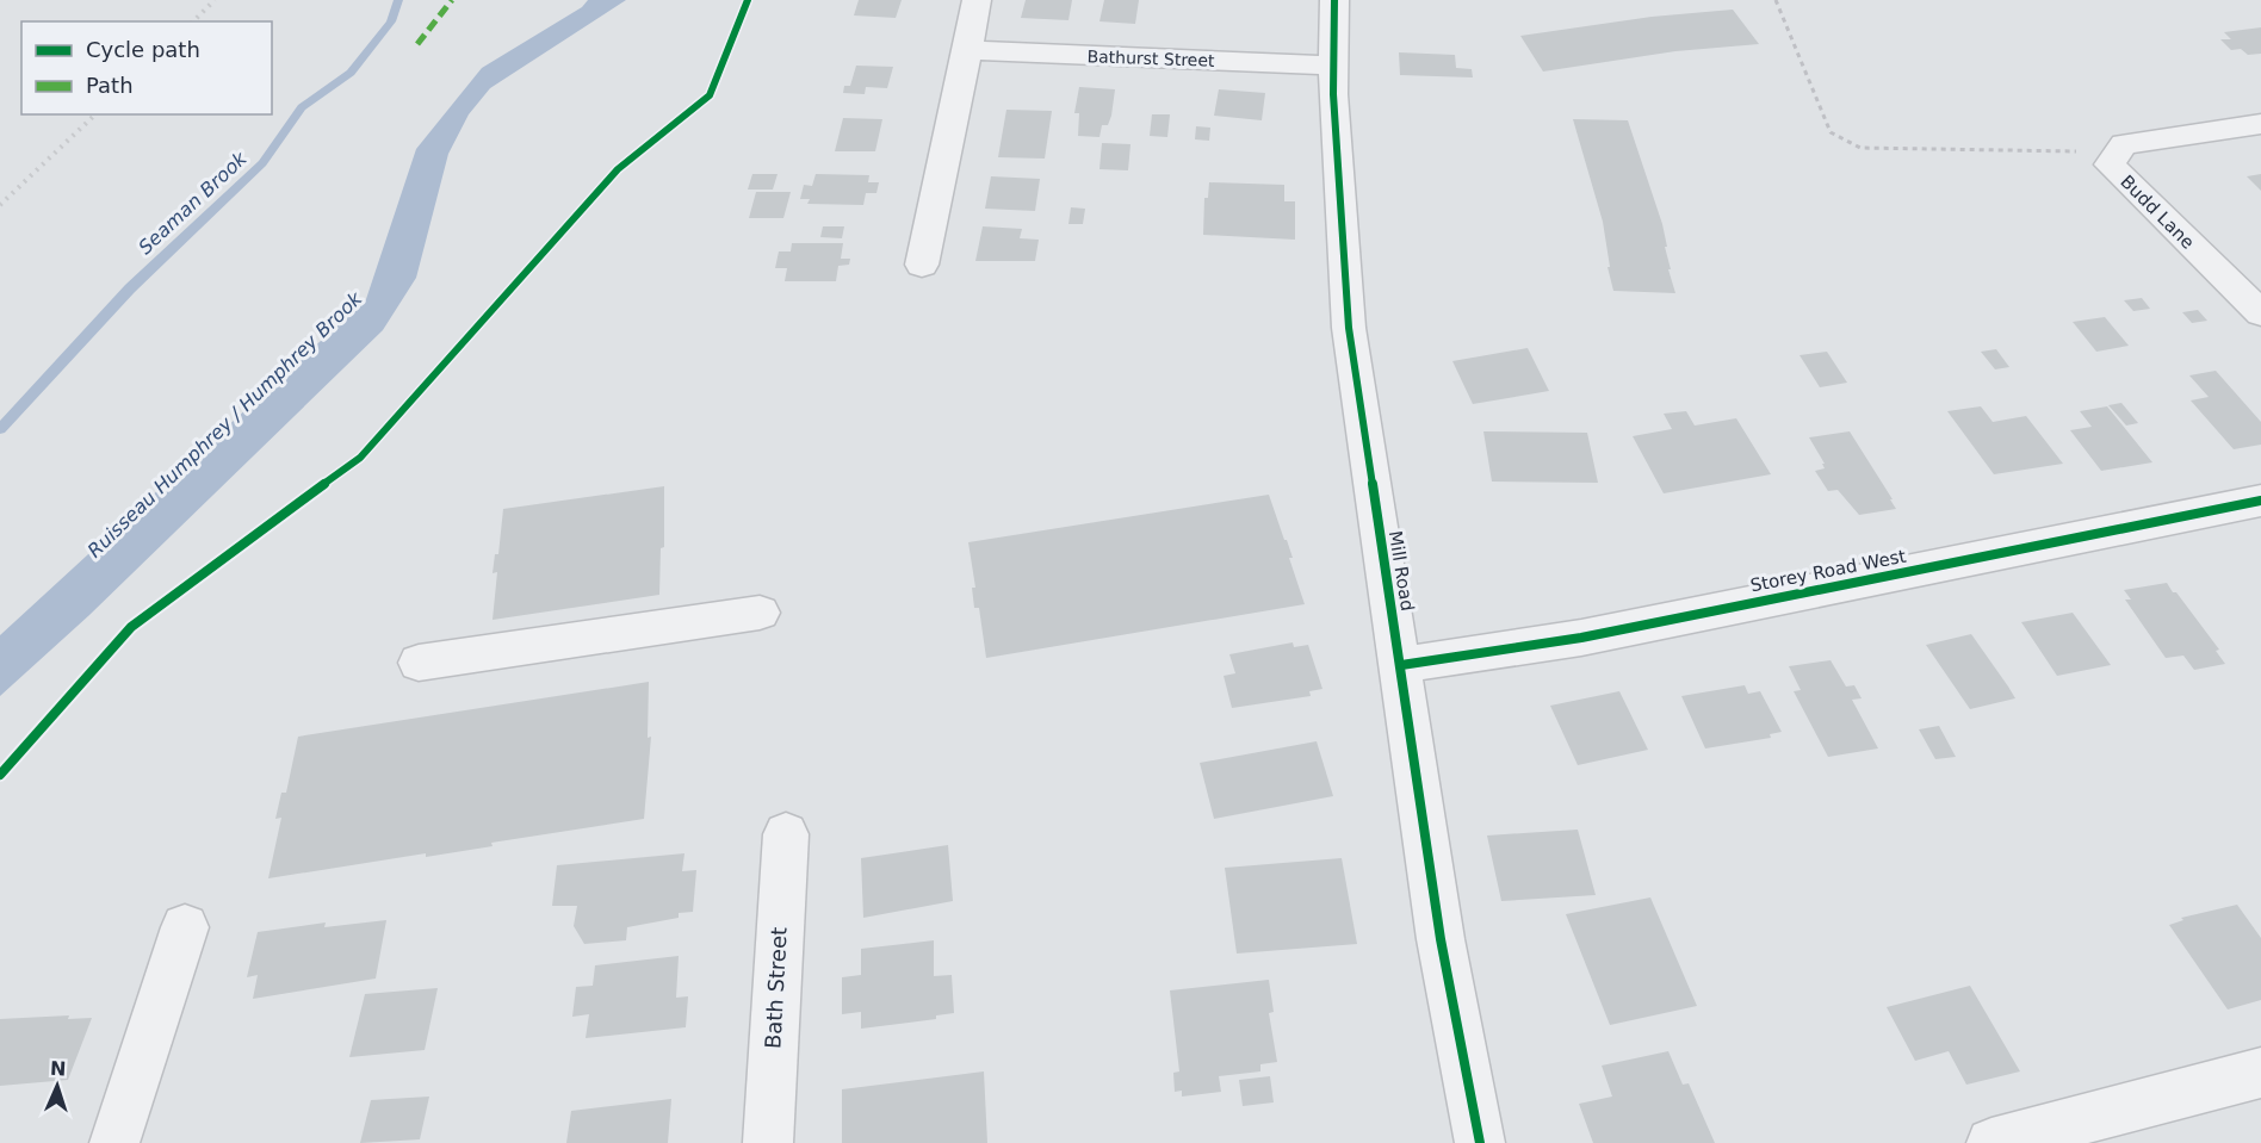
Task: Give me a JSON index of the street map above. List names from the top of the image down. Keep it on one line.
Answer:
{"streets":{"street":["Bathurst Street","Budd Lane","Mill Road","Storey Road West","Bath Street"]},"crossings":[["Bathurst Street","Mill Road"],["Mill Road","Storey Road West"]],"water":["Seaman Brook","Ruisseau Humphrey / Humphrey Brook"],"legend":["Cycle path","Path"],"north":"top"}
